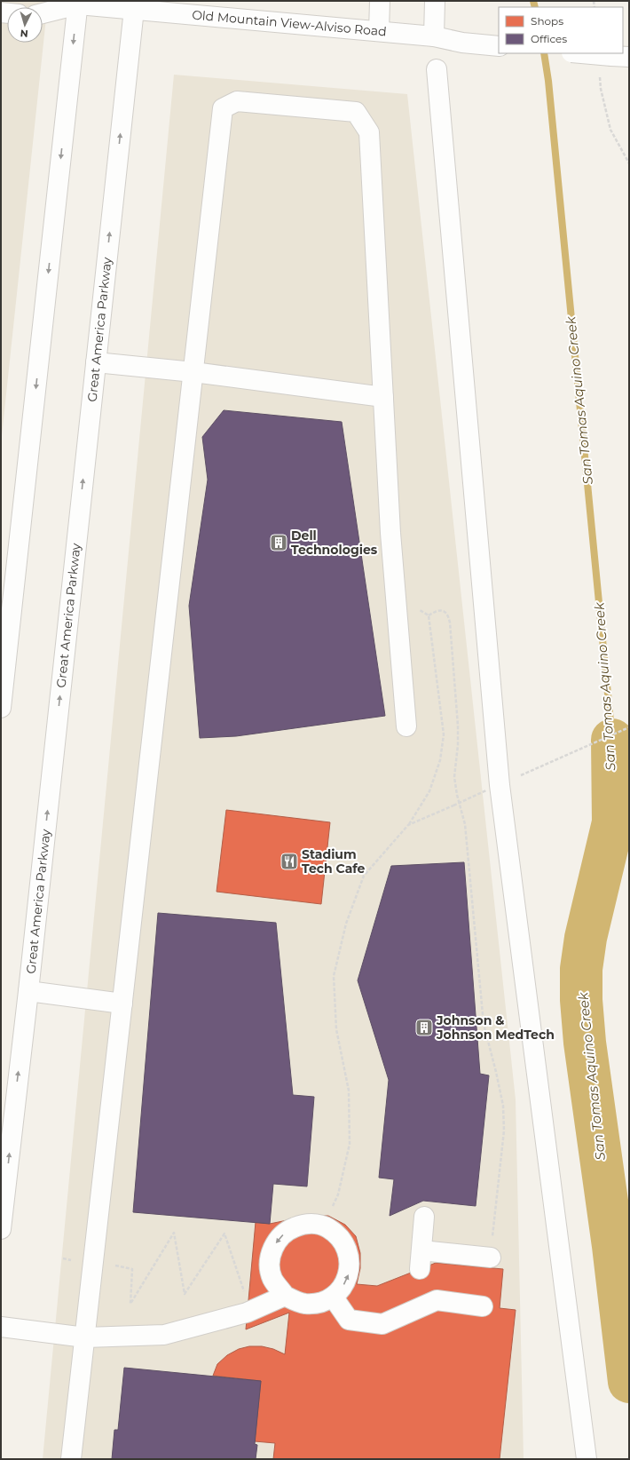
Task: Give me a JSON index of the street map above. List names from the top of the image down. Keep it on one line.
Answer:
{"streets":{"main road":["Old Mountain View-Alviso Road","Great America Parkway"]},"crossings":[["Old Mountain View-Alviso Road","Great America Parkway"]],"water":["San Tomas Aquino Creek"],"places":{"building":["Dell Technologies","Johnson & Johnson MedTech"],"restaurant":["Stadium Tech Cafe"]},"legend":["Shops","Offices"],"north":"bottom"}
